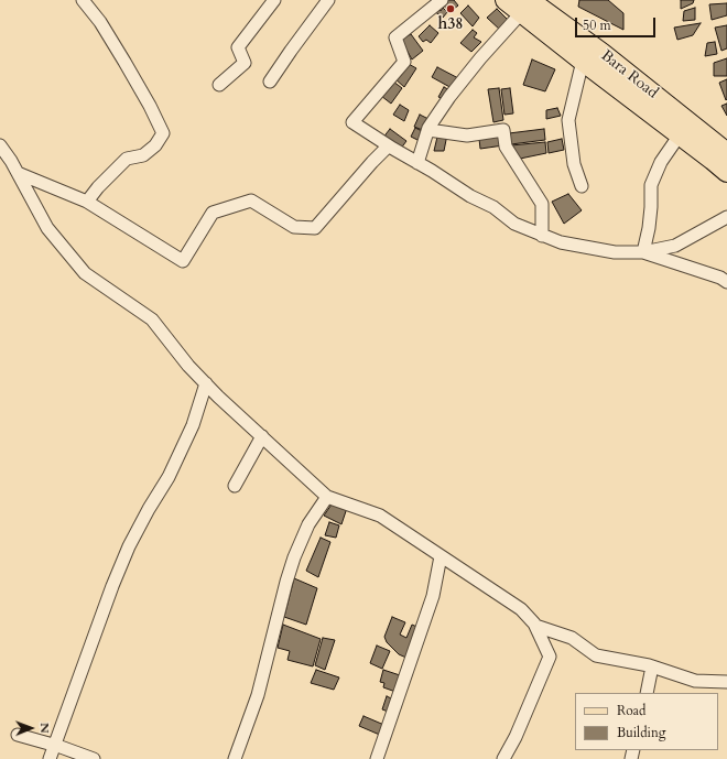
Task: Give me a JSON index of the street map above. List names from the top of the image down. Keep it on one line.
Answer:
{"streets":{"main road":["Bara Road"]},"places":["h38"],"legend":["Road","Building"],"scale_bar":"50 m","north":"right"}
